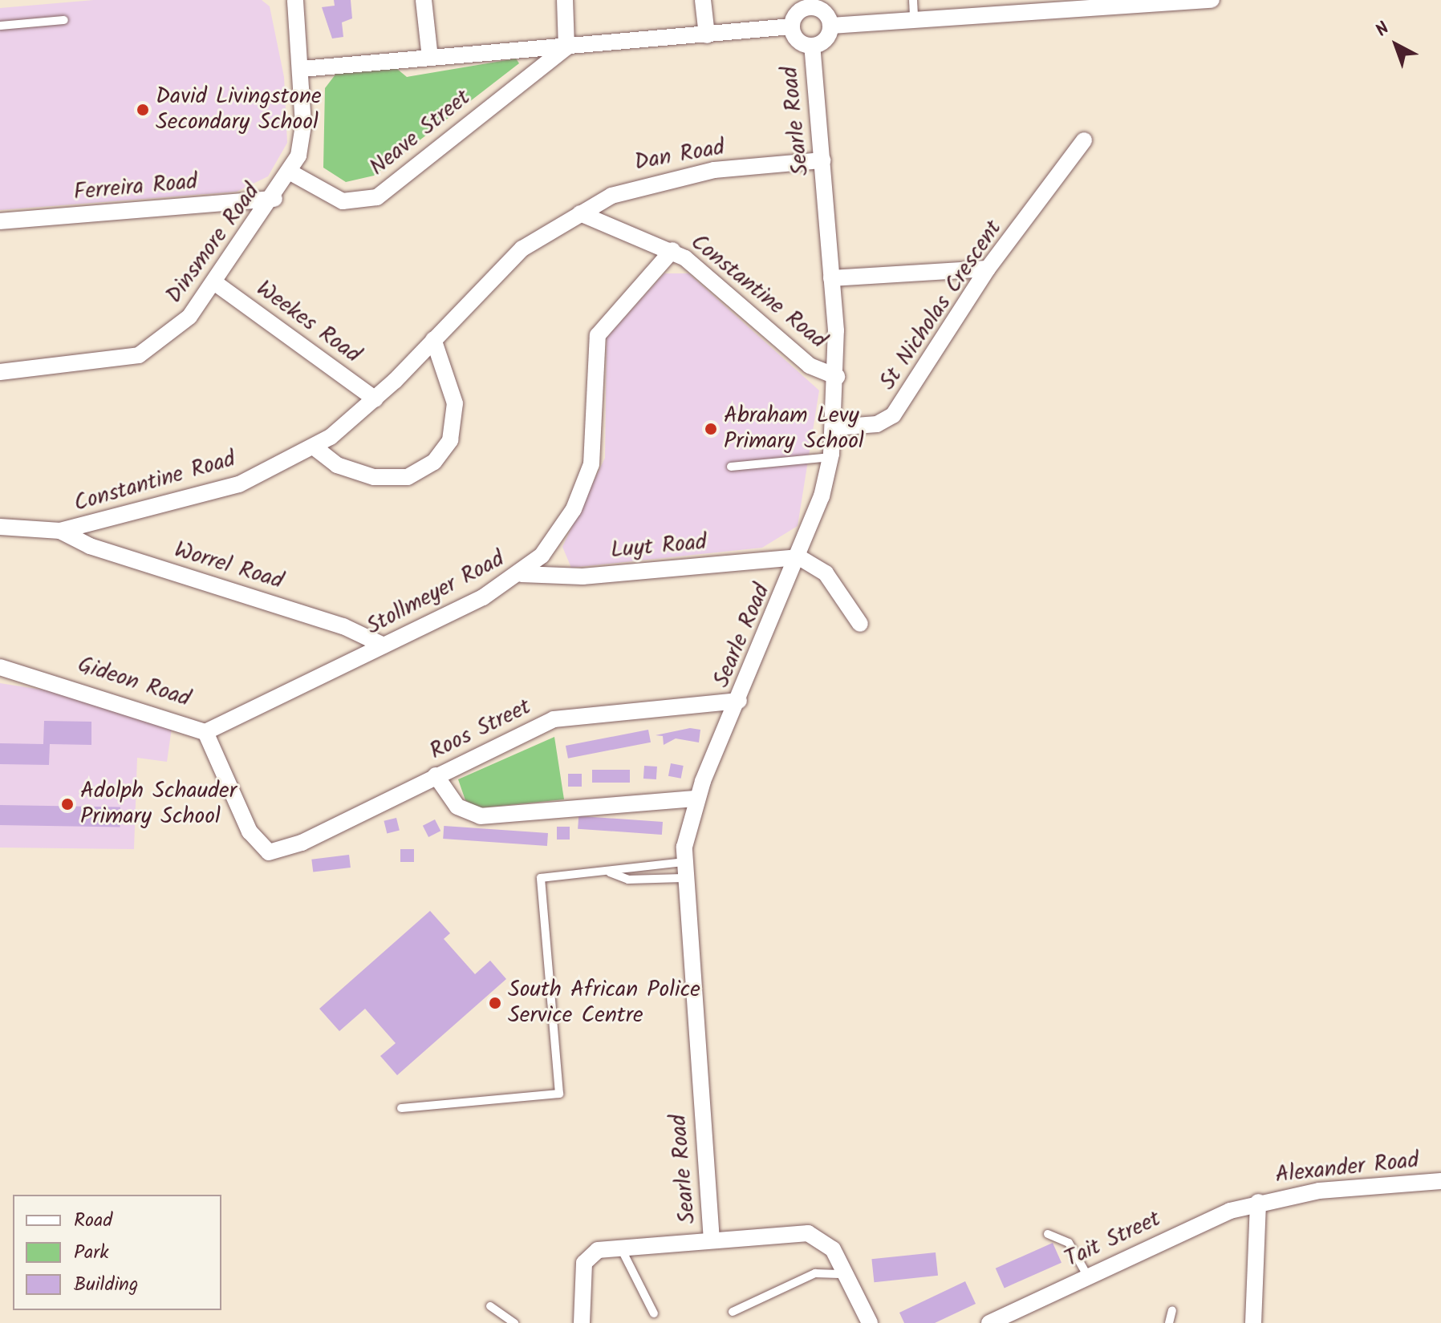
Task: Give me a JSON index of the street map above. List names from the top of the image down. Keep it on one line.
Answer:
{"streets":{"street":["Searle Road","Neave Street","Dan Road","Ferreira Road","Dinsmore Road","Constantine Road","St Nicholas Crescent","Weekes Road","Luyt Road","Worrel Road","Stollmeyer Road","Gideon Road","Roos Street","Alexander Road","Tait Street"]},"crossings":[["Searle Road","Neave Street"],["Searle Road","Dan Road"],["Searle Road","Constantine Road"],["Searle Road","St Nicholas Crescent"],["Searle Road","Luyt Road"],["Searle Road","Roos Street"],["Neave Street","Dinsmore Road"],["Dan Road","Constantine Road"],["Ferreira Road","Dinsmore Road"],["Dinsmore Road","Weekes Road"],["Constantine Road","Weekes Road"],["Constantine Road","Worrel Road"],["Constantine Road","Stollmeyer Road"],["Luyt Road","Stollmeyer Road"],["Worrel Road","Stollmeyer Road"],["Stollmeyer Road","Gideon Road"],["Gideon Road","Roos Street"],["Alexander Road","Tait Street"]],"places":["David Livingstone Secondary School","Abraham Levy Primary School","Adolph Schauder Primary School","South African Police Service Centre"],"legend":["Road","Park","Building"],"north":"top left"}
